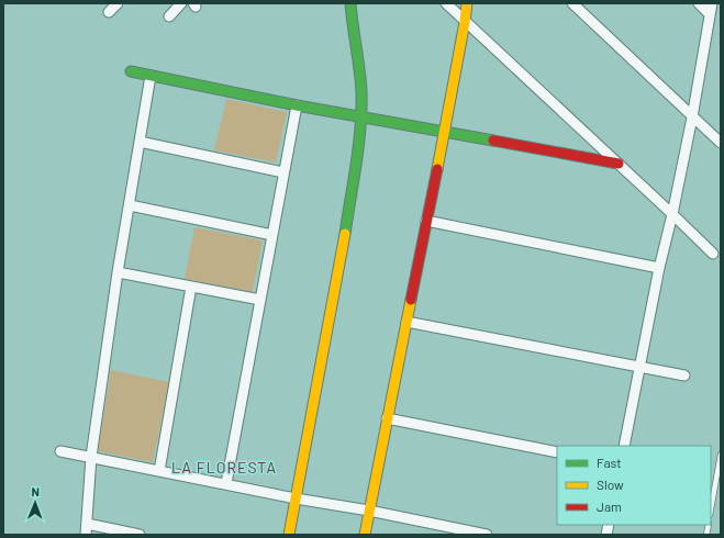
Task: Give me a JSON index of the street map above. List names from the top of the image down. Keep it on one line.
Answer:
{"districts":["LA FLORESTA"],"legend":["Fast","Slow","Jam"],"north":"top"}
